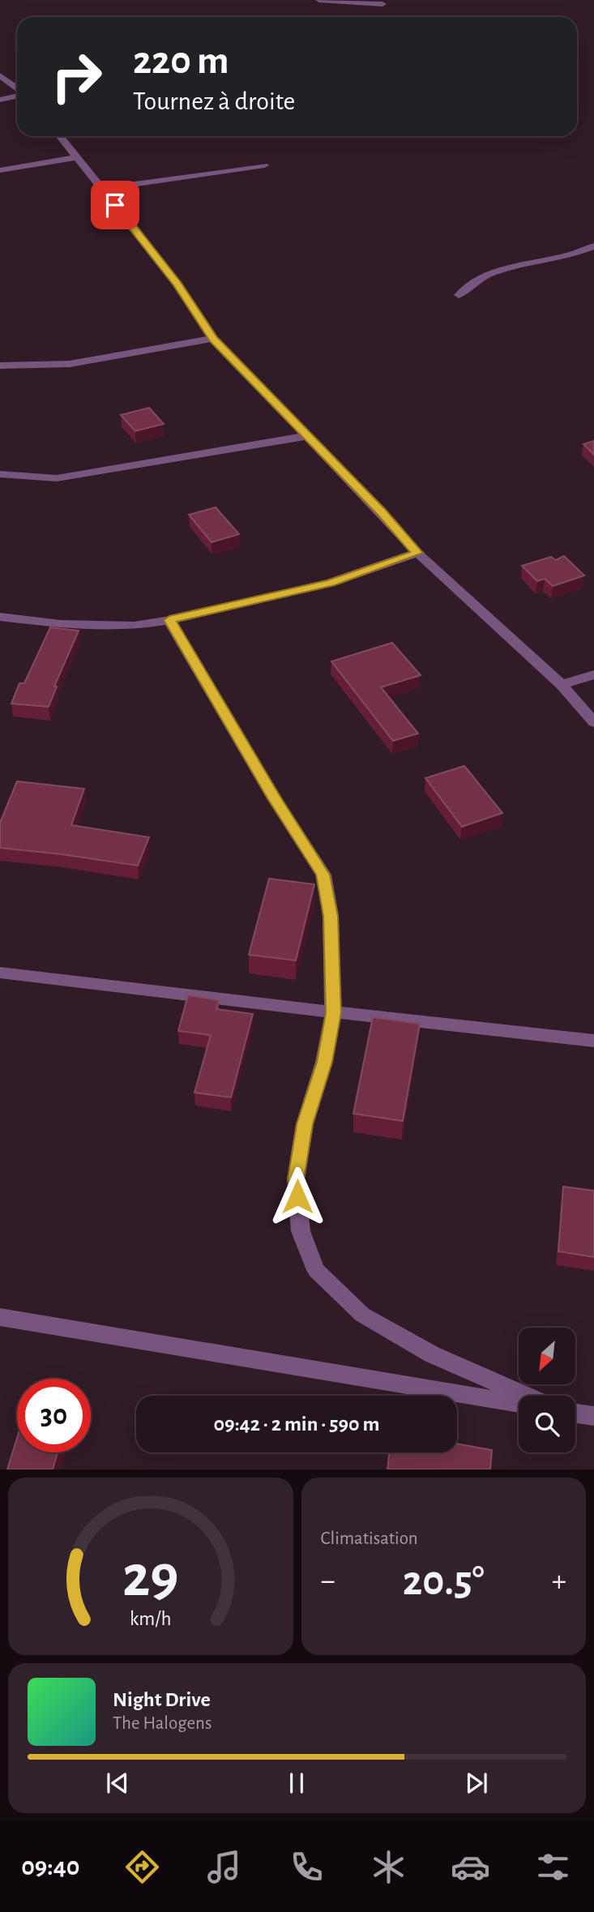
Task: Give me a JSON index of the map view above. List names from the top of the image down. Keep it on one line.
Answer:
{"north":"bottom left","page":{"turn":["220 m","Tournez à droite"],"limit":"30","trip":"09:42 · 2 min · 590 m","tile":"Climatisation","heat":["−","20.5°","+"],"song":["Night Drive","The Halogens"],"tabs":"09:40","gauge":["29","km/h"]}}
